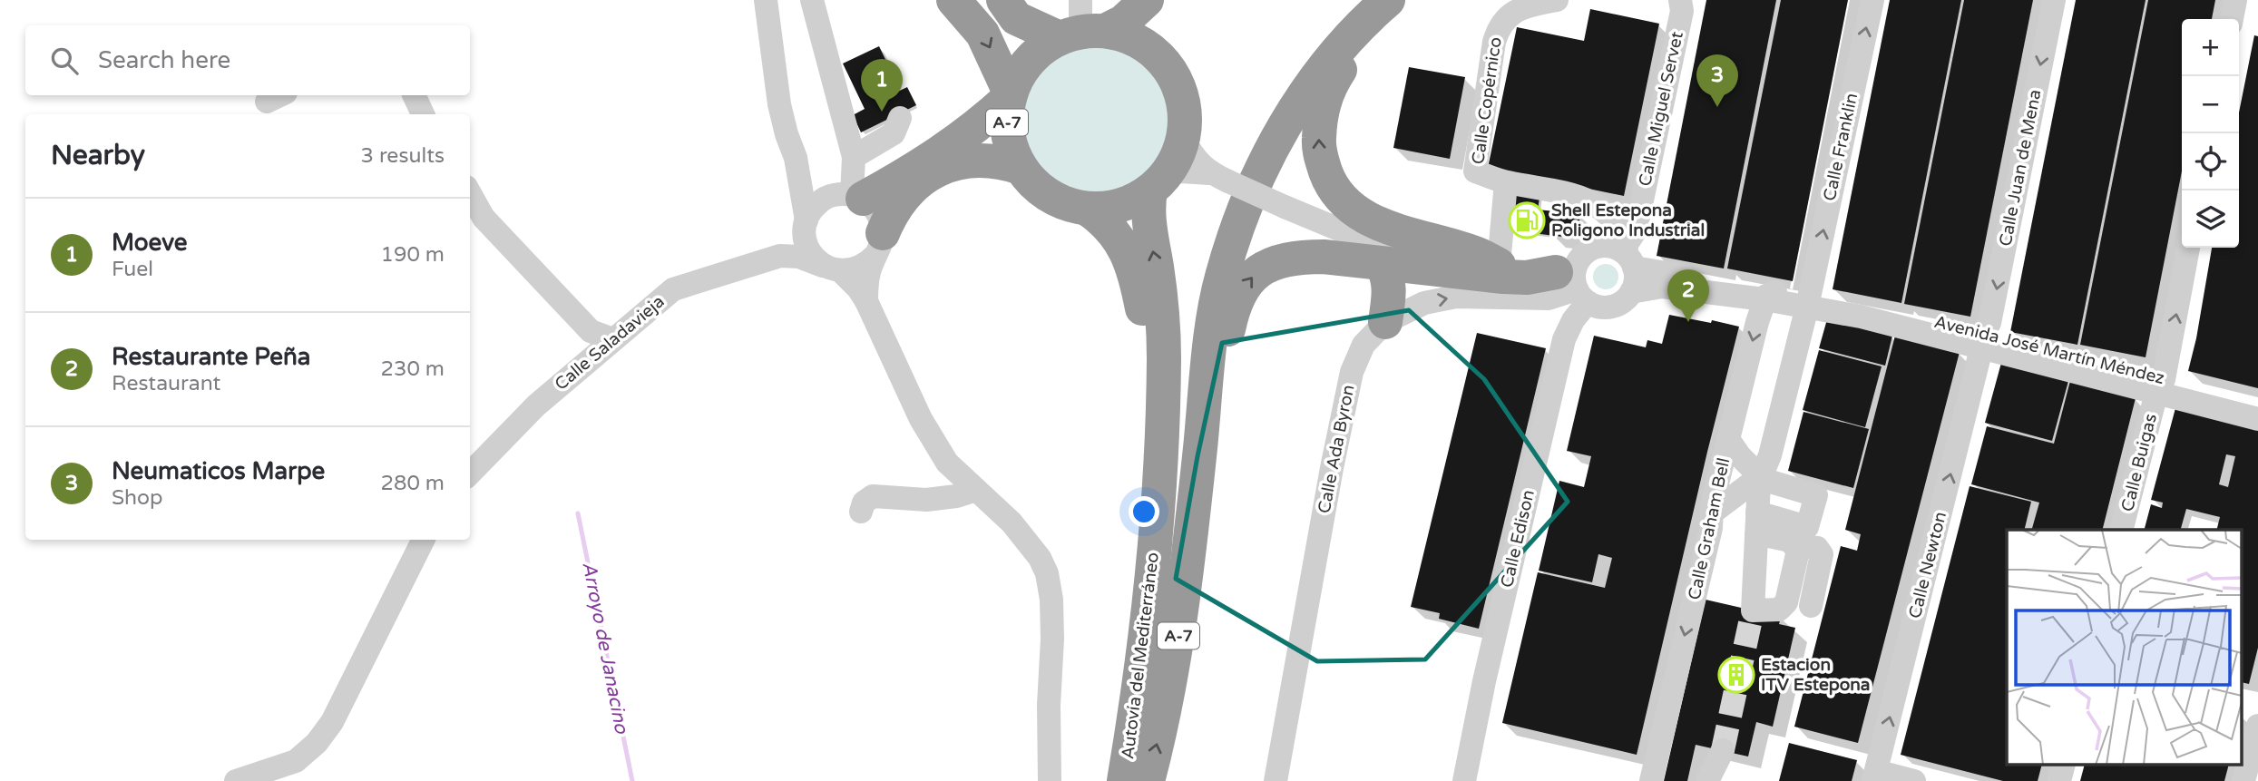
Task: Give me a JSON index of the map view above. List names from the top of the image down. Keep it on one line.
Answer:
{"streets":{"highway":["A-7","Autovía del Mediterráneo"],"street":["Calle Copérnico","Calle Miguel Servet","Calle Franklin","Calle Juan de Mena","Calle Saladavieja","Avenida José Martín Méndez","Calle Ada Byron","Calle Buigas","Calle Graham Bell","Calle Edison","Calle Newton"]},"crossings":[["Calle Miguel Servet","Avenida José Martín Méndez"],["Calle Miguel Servet","Calle Ada Byron"],["Calle Miguel Servet","Calle Edison"],["A-7","Autovía del Mediterráneo"],["Calle Franklin","Avenida José Martín Méndez"],["Calle Juan de Mena","Avenida José Martín Méndez"],["Calle Juan de Mena","Calle Newton"],["Avenida José Martín Méndez","Calle Ada Byron"],["Avenida José Martín Méndez","Calle Buigas"],["Avenida José Martín Méndez","Calle Graham Bell"],["Avenida José Martín Méndez","Calle Edison"],["Avenida José Martín Méndez","Calle Newton"],["Calle Ada Byron","Calle Edison"]],"one_way":["Calle Franklin","Calle Juan de Mena","Calle Buigas"],"water":["Arroyo de Janacino"],"places":{"fuel station":["Shell Estepona Poligono Industrial"],"building":["Estacion ITV Estepona"]},"page":{"map_buttons":["+","−"],"search":"Search here","pins":["3","1","2"],"heading":["Nearby","3 results"],"list":[{"mark":"1","name":"Moeve","note":"Fuel","value":"190 m"},{"mark":"2","name":"Restaurante Peña","note":"Restaurant","value":"230 m"},{"mark":"3","name":"Neumaticos Marpe","note":"Shop","value":"280 m"}]}}
